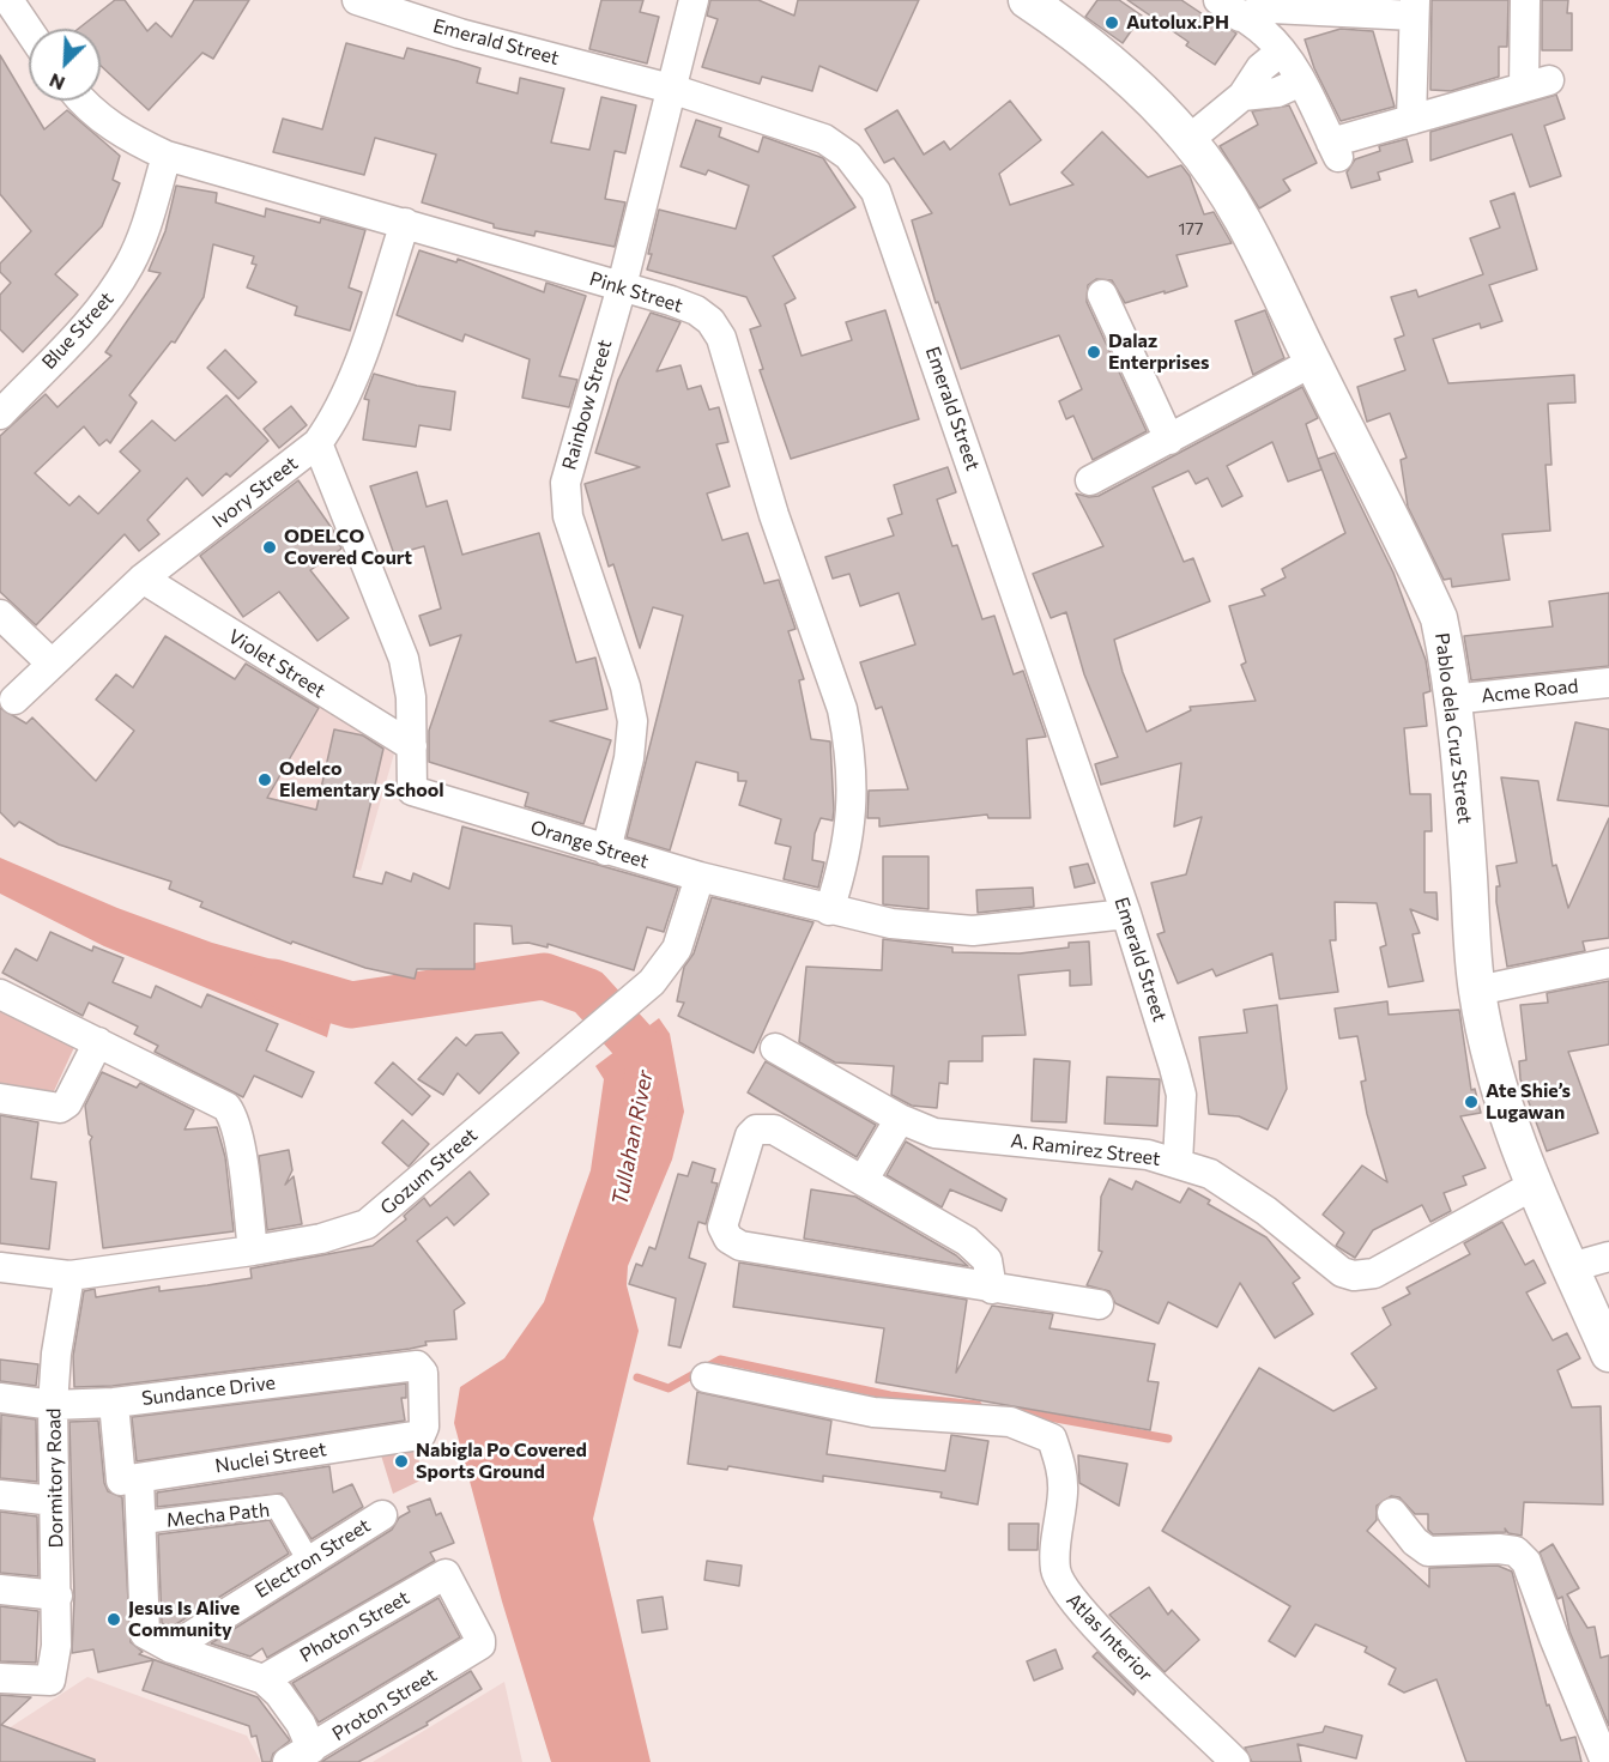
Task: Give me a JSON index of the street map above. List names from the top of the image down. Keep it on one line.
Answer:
{"streets":{"street":["Emerald Street","Pink Street","Blue Street","Rainbow Street","Ivory Street","Violet Street","Acme Road","Pablo dela Cruz Street","Orange Street","A. Ramirez Street","Gozum Street","Sundance Drive","Nuclei Street","Dormitory Road","Mecha Path","Electron Street","Photon Street","Atlas Interior","Proton Street"]},"crossings":[["Emerald Street","Rainbow Street"],["Emerald Street","Orange Street"],["Emerald Street","A. Ramirez Street"],["Pink Street","Blue Street"],["Pink Street","Rainbow Street"],["Pink Street","Ivory Street"],["Pink Street","Orange Street"],["Rainbow Street","Orange Street"],["Ivory Street","Violet Street"],["Ivory Street","Orange Street"],["Violet Street","Orange Street"],["Acme Road","Pablo dela Cruz Street"],["Pablo dela Cruz Street","A. Ramirez Street"],["Orange Street","Gozum Street"],["Gozum Street","Dormitory Road"],["Sundance Drive","Nuclei Street"],["Sundance Drive","Dormitory Road"],["Mecha Path","Electron Street"],["Photon Street","Proton Street"]],"water":["Tullahan River"],"places":["Autolux.PH","Dalaz Enterprises","ODELCO Covered Court","Odelco Elementary School","Ate Shie’s Lugawan","Nabigla Po Covered Sports Ground","Jesus Is Alive Community"],"house_numbers":["177"],"north":"bottom left"}
